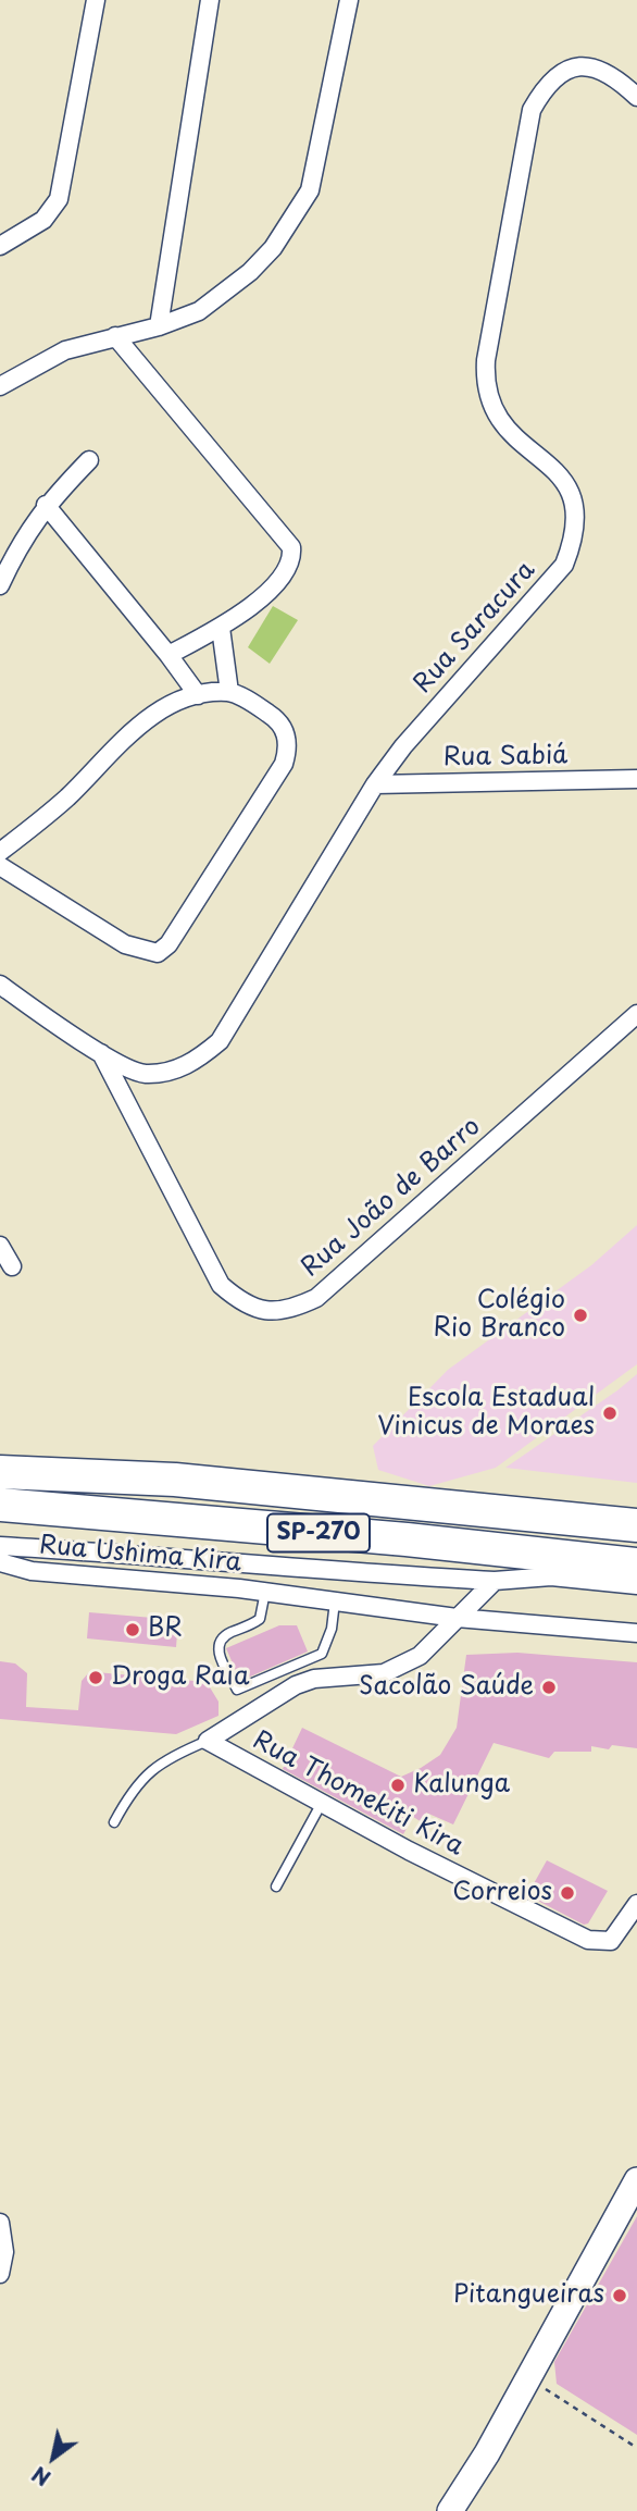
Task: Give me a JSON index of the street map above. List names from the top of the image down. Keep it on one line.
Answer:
{"streets":{"highway":["SP-270"],"street":["Rua Saracura","Rua Sabiá","Rua João de Barro","Rua Ushima Kira","Rua Thomekiti Kira"]},"crossings":[["Rua Saracura","Rua Sabiá"],["Rua Saracura","Rua João de Barro"]],"places":["Colégio Rio Branco","Escola Estadual Vinicus de Moraes","BR","Droga Raia","Sacolão Saúde","Kalunga","Correios","Pitangueiras"],"north":"bottom left"}
